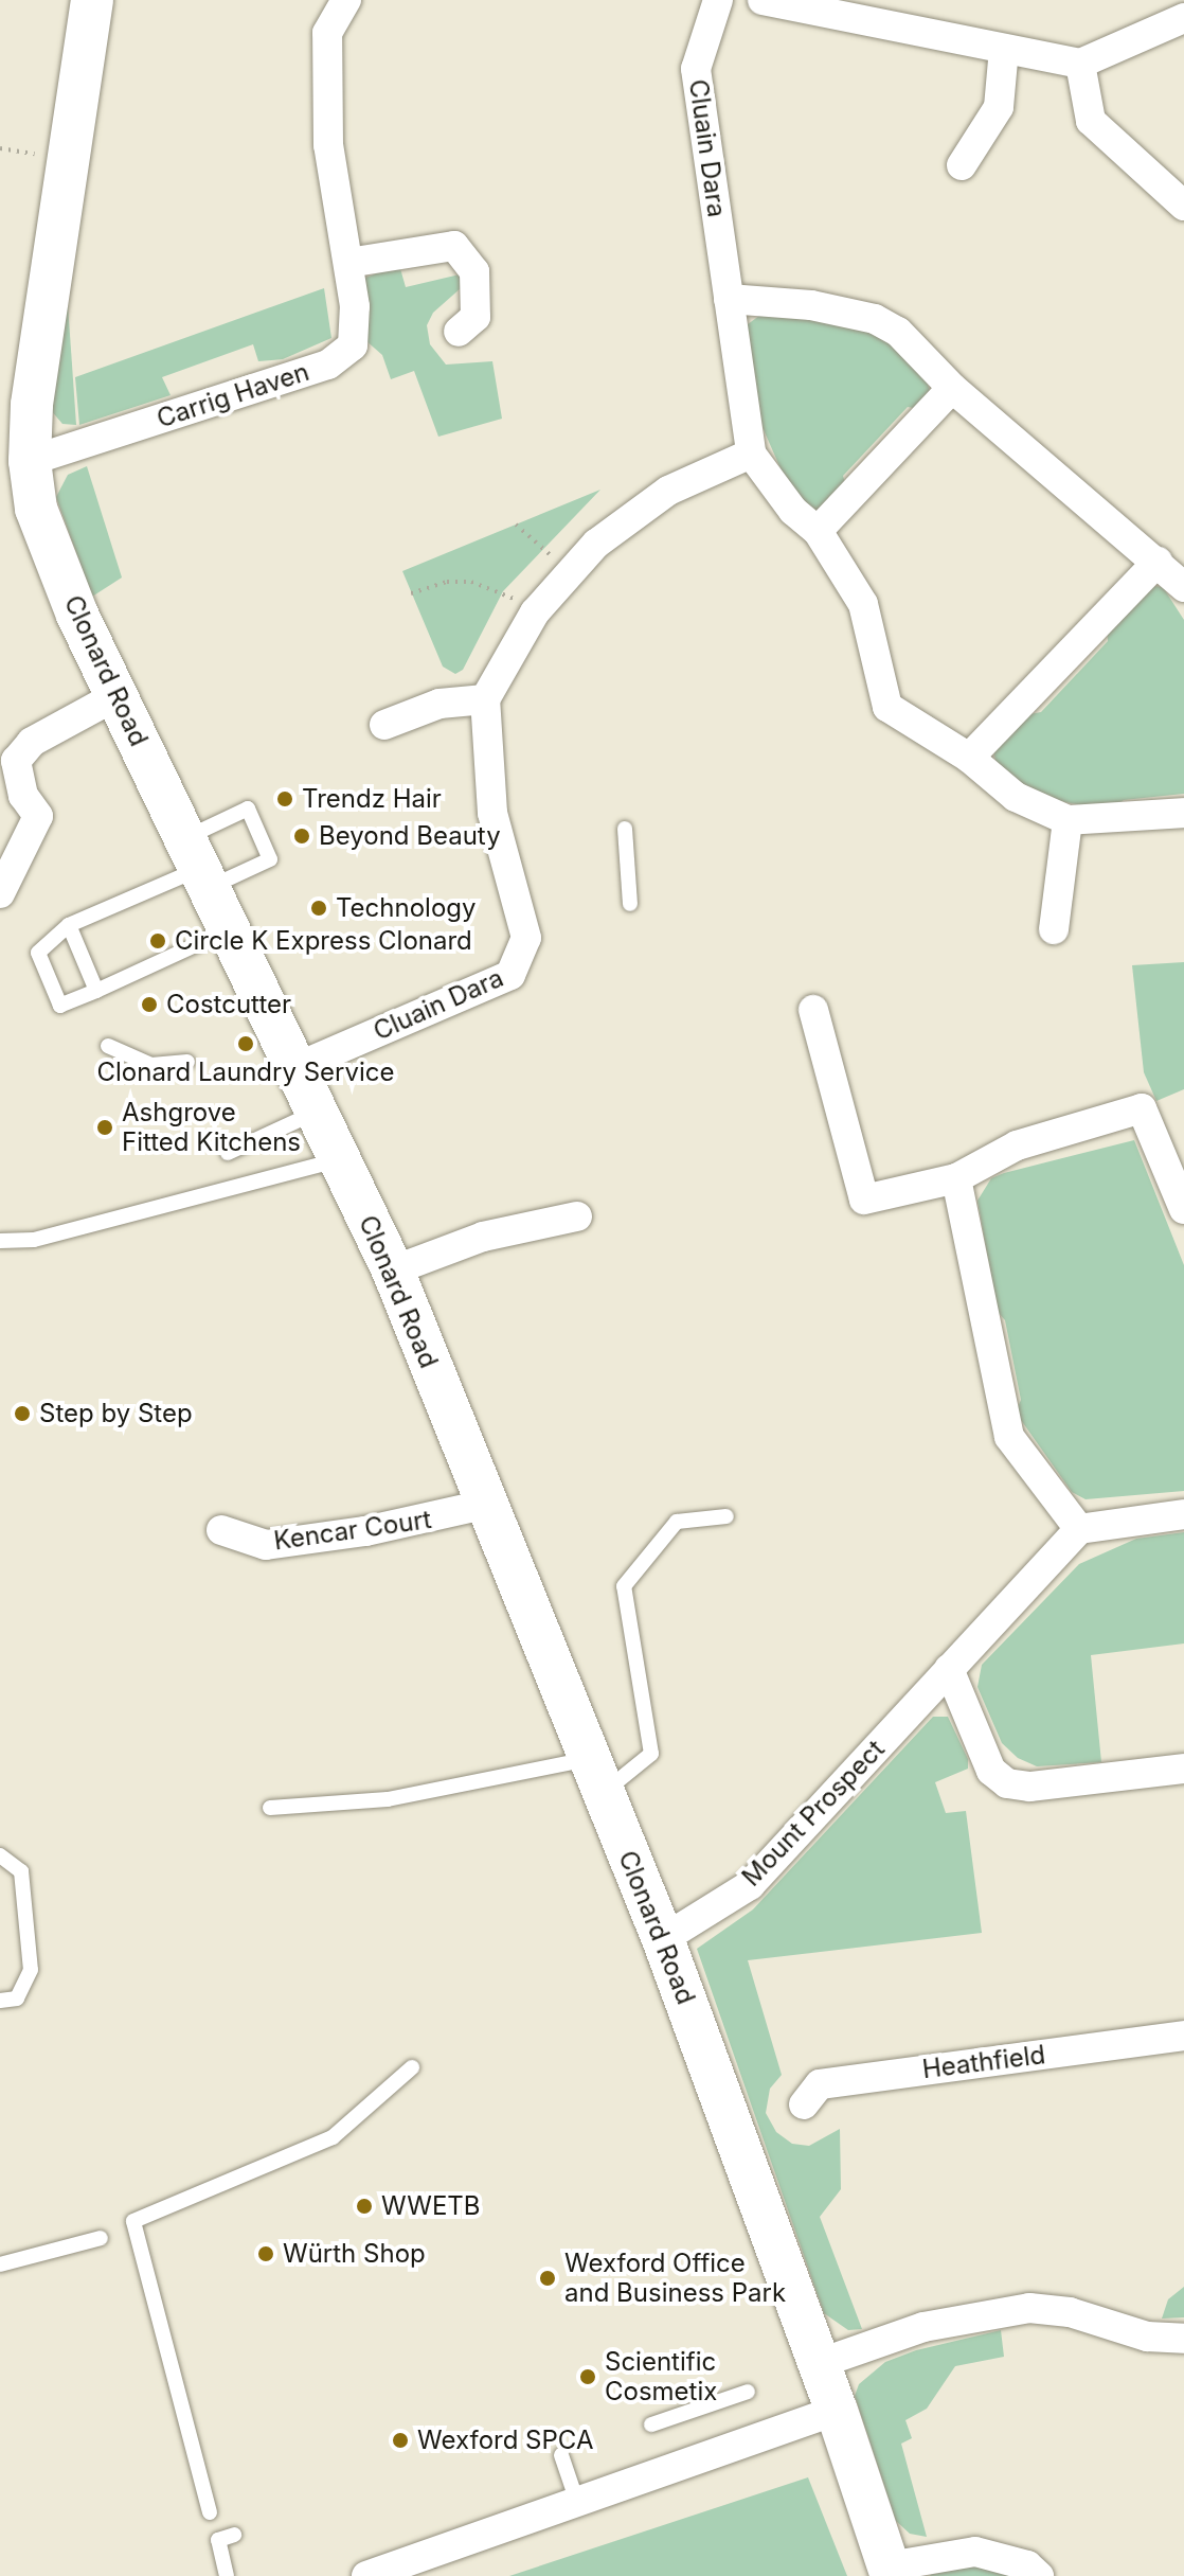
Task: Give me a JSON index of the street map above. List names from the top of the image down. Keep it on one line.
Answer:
{"streets":{"street":["Cluain Dara","Carrig Haven","Clonard Road","Kencar Court","Mount Prospect","Heathfield"]},"crossings":[["Cluain Dara","Clonard Road"],["Carrig Haven","Clonard Road"],["Clonard Road","Kencar Court"],["Clonard Road","Mount Prospect"]],"places":["Trendz Hair","Beyond Beauty","Technology","Circle K Express Clonard","Costcutter","Clonard Laundry Service","Ashgrove Fitted Kitchens","Step by Step","WWETB","Würth Shop","Wexford Office and Business Park","Scientific Cosmetix","Wexford SPCA"]}
